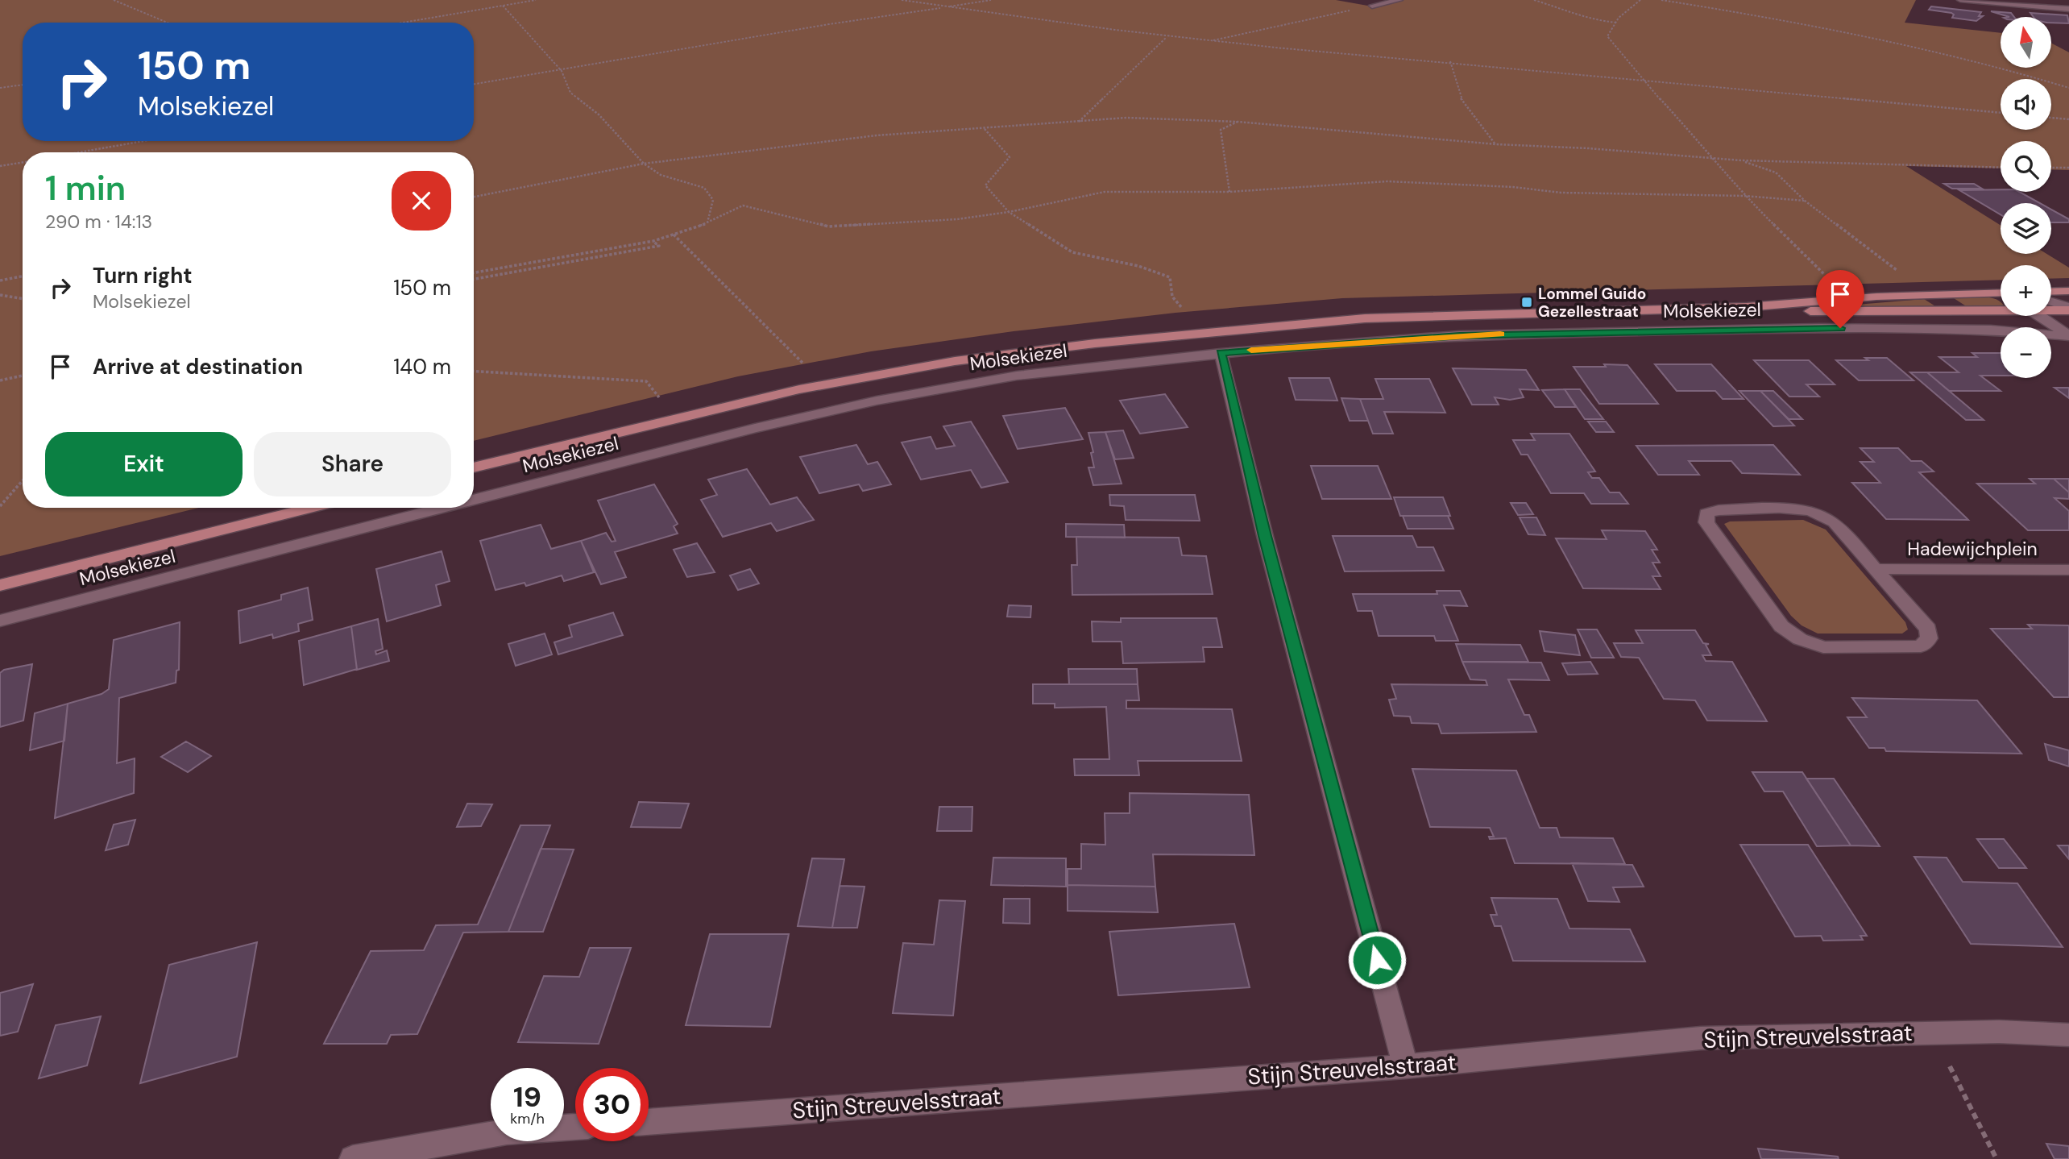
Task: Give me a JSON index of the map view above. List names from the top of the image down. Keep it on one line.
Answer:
{"streets":{"main road":["Molsekiezel"],"street":["Hadewijchplein","Stijn Streuvelsstraat"]},"places":{"transit":["Lommel Guido Gezellestraat"]},"north":"top","page":{"map_buttons":["+","−"],"turn":["150 m","Molsekiezel"],"heading":["1 min","290 m · 14:13"],"list":[{"name":"Turn right","note":"Molsekiezel","value":"150 m"},{"name":"Arrive at destination","value":"140 m"}],"buttons":["Exit","Share"],"speed":"19 km/h","limit":"30"}}
